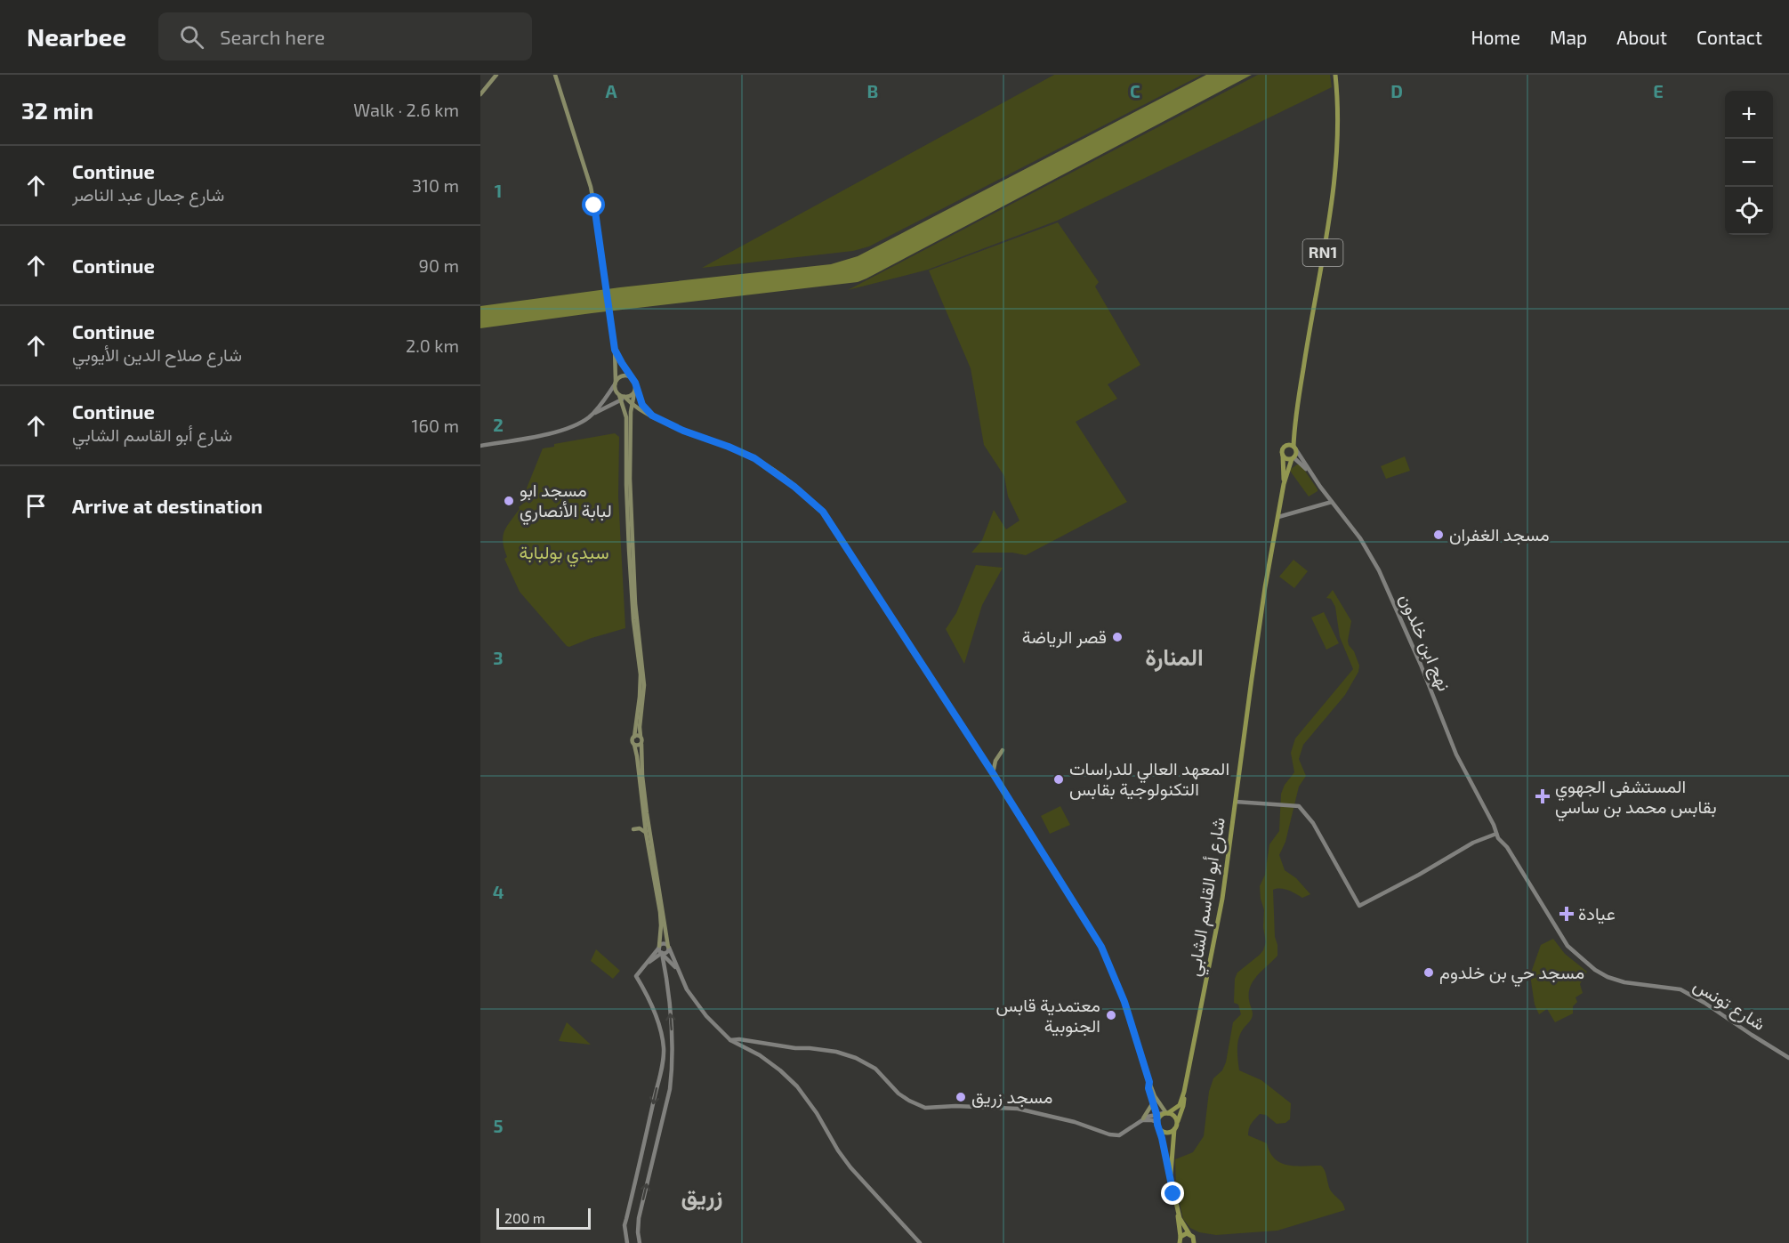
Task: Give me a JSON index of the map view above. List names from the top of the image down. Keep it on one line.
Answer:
{"streets":{"main road":["RN1","شارع أبو القاسم الشابي"],"street":["نهج ابن خلدون","شارع تونس"]},"crossings":[["RN1","شارع أبو القاسم الشابي"],["نهج ابن خلدون","شارع تونس"]],"districts":["المنارة","زريق"],"parks":["سيدي بولبابة"],"places":{"other":["مسجد ابو لبابة الأنصاري","مسجد الغفران","قصر الرياضة","المعهد العالي للدراسات التكنولوجية بقابس","مسجد حي بن خلدوم","معتمدية قابس الجنوبية","مسجد زريق"],"health":["المستشفى الجهوي بقابس محمد بن ساسي","عيادة"]},"scale_bar":"200 m","page":{"header":"Nearbee","search":"Search here","nav":["Home","Map","About","Contact"],"heading":["32 min","Walk · 2.6 km"],"map_buttons":["+","−"],"list":[["Continue","شارع جمال عبد الناصر","310 m"],["Continue","90 m"],["Continue","شارع صلاح الدين الأيوبي","2.0 km"],["Continue","شارع أبو القاسم الشابي","160 m"],"Arrive at destination"],"scale":"200 m"},"grid":{"columns":["A","B","C","D","E"],"rows":["1","2","3","4","5"]}}
